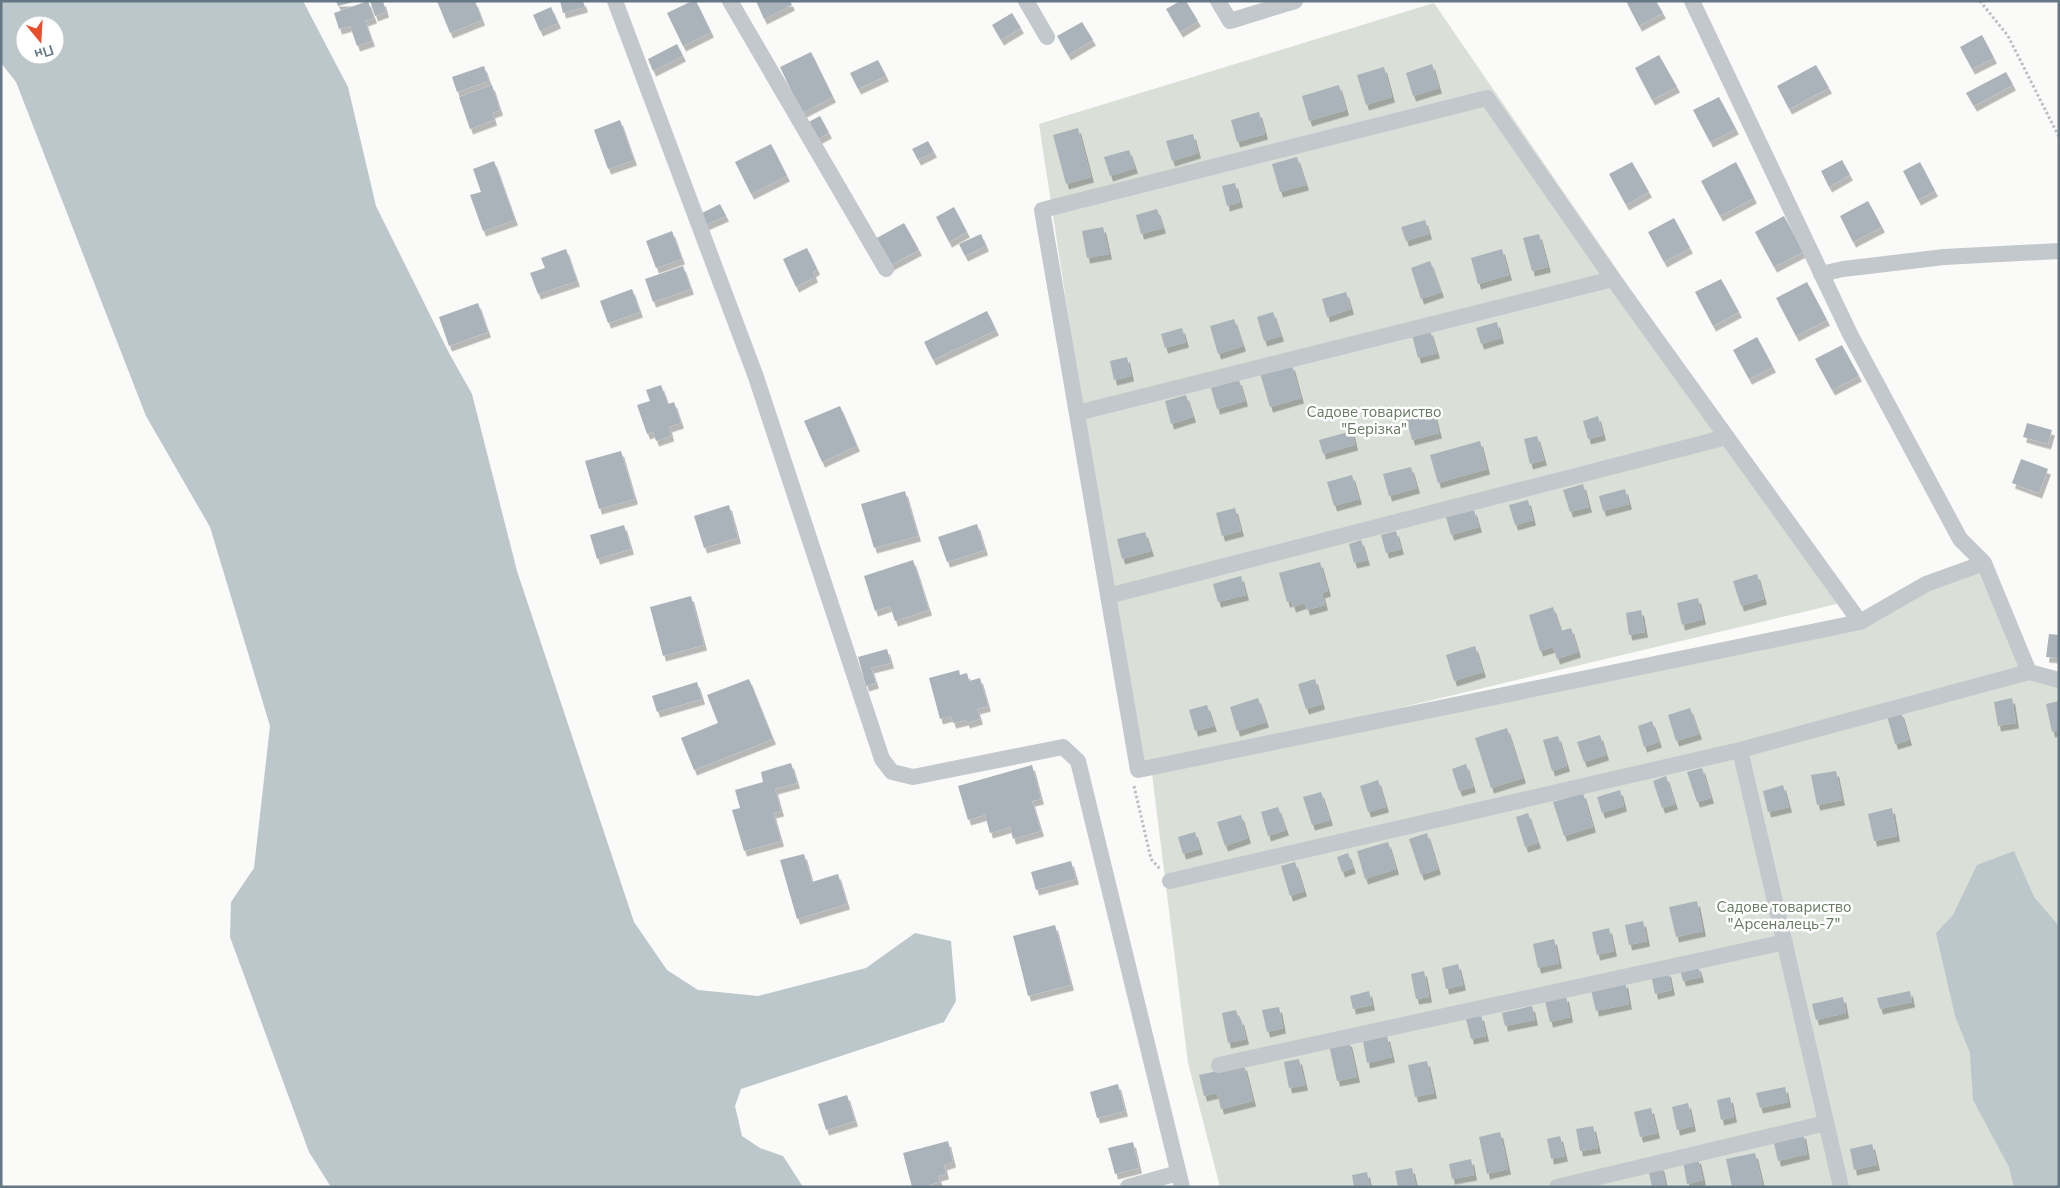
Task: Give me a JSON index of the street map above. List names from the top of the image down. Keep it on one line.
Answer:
{"parks":["Садове товариство \"Берізка\"","Садове товариство \"Арсеналець-7\""],"north":"bottom"}
